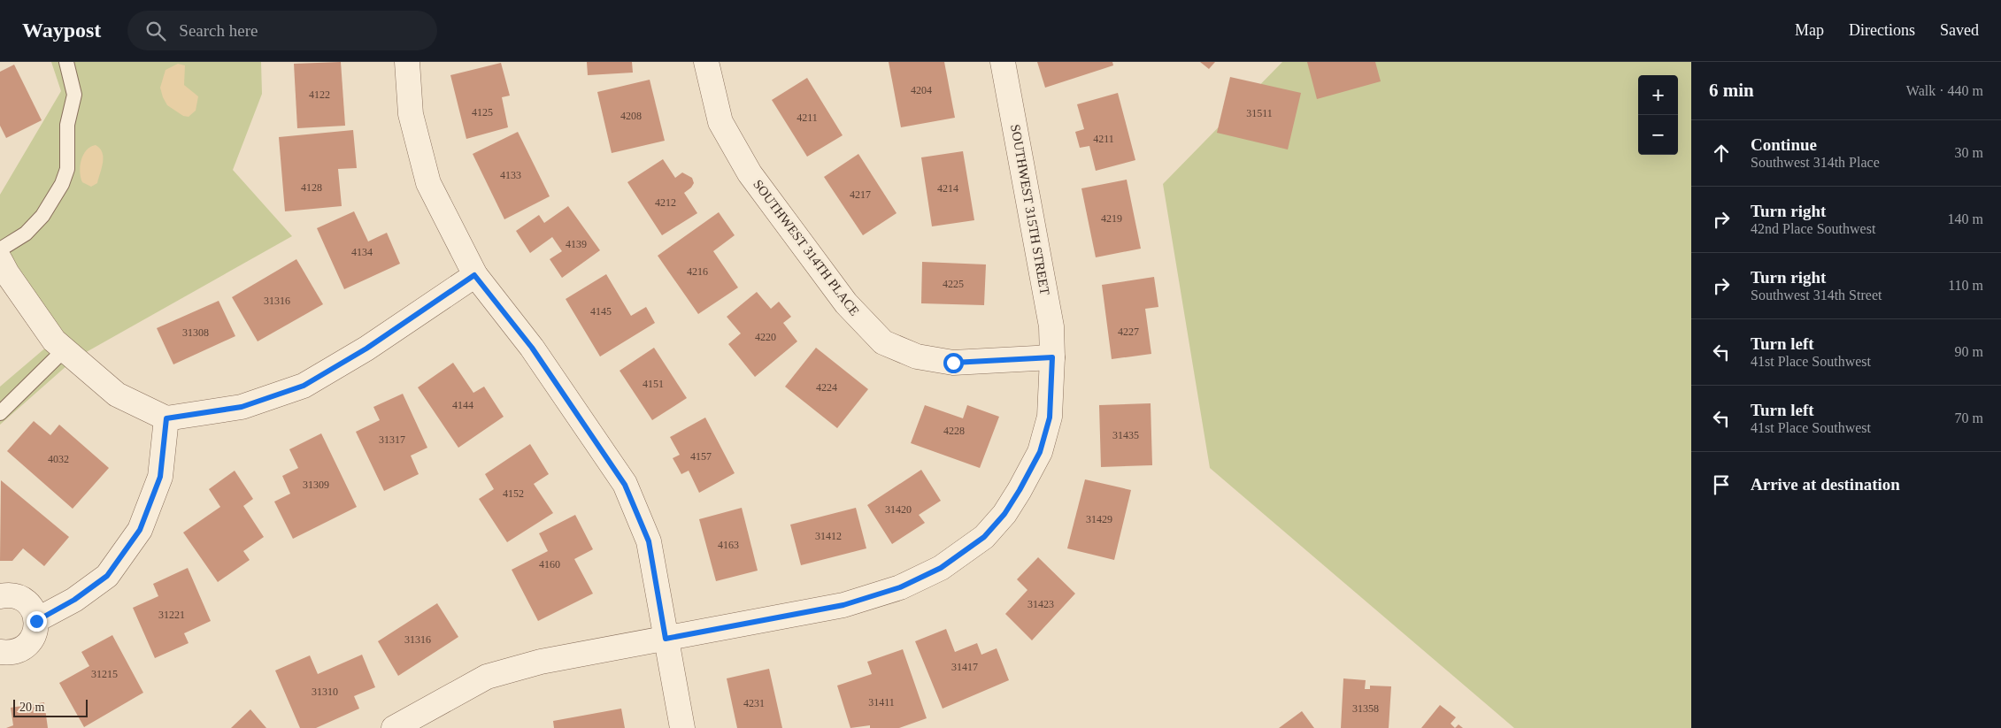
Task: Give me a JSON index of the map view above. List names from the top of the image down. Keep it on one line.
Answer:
{"streets":{"street":["SOUTHWEST 315TH STREET","SOUTHWEST 314TH PLACE"]},"crossings":[["SOUTHWEST 315TH STREET","SOUTHWEST 314TH PLACE"]],"house_numbers":["4204","4122","4125","31511","4208","4211","4211","4133","4128","4214","4217","4212","4219","4139","4134","4216","4225","31316","4145","4227","31308","4220","4151","4224","4144","4228","31435","31317","4157","4032","31309","4152","31420","31429","31412","4163","4160","31423","31221","31316","31417","31215","31310","31411","4231","31358"],"scale_bar":"20 m","page":{"header":"Waypost","search":"Search here","nav":["Map","Directions","Saved"],"heading":["6 min","Walk · 440 m"],"map_buttons":["+","−"],"list":[["Continue","Southwest 314th Place","30 m"],["Turn right","42nd Place Southwest","140 m"],["Turn right","Southwest 314th Street","110 m"],["Turn left","41st Place Southwest","90 m"],["Turn left","41st Place Southwest","70 m"],"Arrive at destination"],"scale":"20 m"}}
